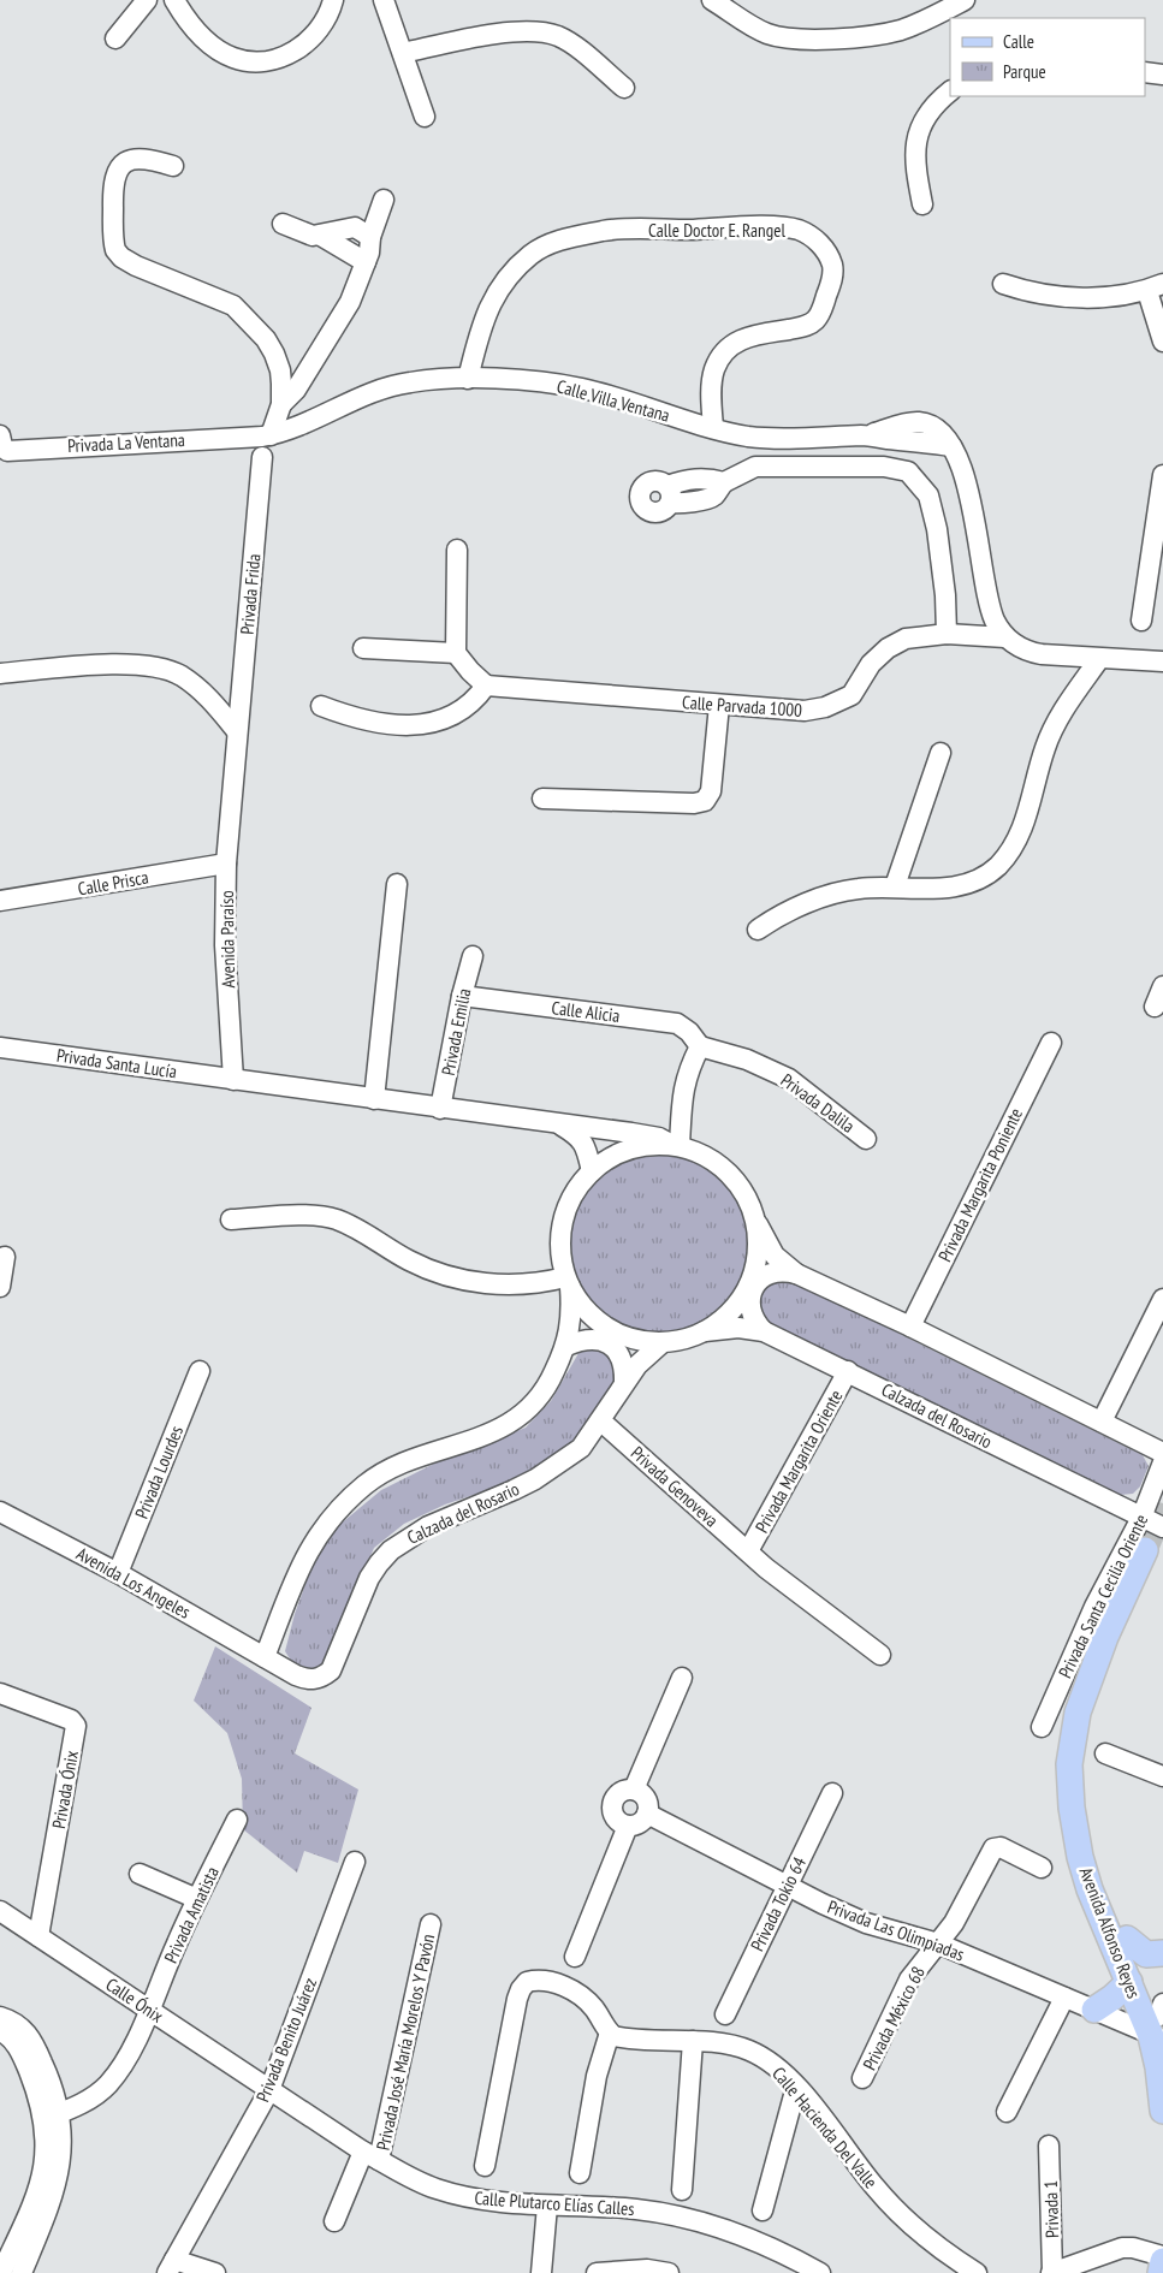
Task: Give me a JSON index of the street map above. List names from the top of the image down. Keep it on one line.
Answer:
{"streets":{"main road":["Avenida Alfonso Reyes"],"street":["Calle Doctor E. Rangel","Calle Villa Ventana","Privada La Ventana","Privada Frida","Calle Parvada 1000","Calle Prisca","Avenida Paraíso","Calle Alicia","Privada Emilia","Privada Santa Lucía","Privada Dalila","Privada Margarita Poniente","Calzada del Rosario","Privada Margarita Oriente","Privada Lourdes","Privada Genoveva","Avenida Los Angeles","Privada Santa Cecilia Oriente","Privada Ónix","Privada Tokio 64","Privada Amatista","Privada Las Olimpiadas","Calle Ónix","Privada México 68","Privada Benito Juárez","Privada José María Morelos Y Pavón","Calle Hacienda Del Valle","Calle Plutarco Elías Calles","Privada 1"]},"crossings":[["Calle Doctor E. Rangel","Calle Villa Ventana"],["Calle Villa Ventana","Privada La Ventana"],["Calle Villa Ventana","Calle Parvada 1000"],["Privada Frida","Avenida Paraíso"],["Calle Prisca","Avenida Paraíso"],["Avenida Paraíso","Privada Santa Lucía"],["Calle Alicia","Privada Emilia"],["Calle Alicia","Privada Dalila"],["Privada Margarita Poniente","Calzada del Rosario"],["Calzada del Rosario","Privada Margarita Oriente"],["Calzada del Rosario","Privada Genoveva"],["Calzada del Rosario","Avenida Los Angeles"],["Calzada del Rosario","Privada Santa Cecilia Oriente"],["Privada Margarita Oriente","Privada Genoveva"],["Privada Lourdes","Avenida Los Angeles"],["Privada Ónix","Calle Ónix"],["Privada Tokio 64","Privada Las Olimpiadas"],["Privada Amatista","Calle Ónix"],["Privada Las Olimpiadas","Avenida Alfonso Reyes"],["Privada Las Olimpiadas","Privada México 68"],["Calle Ónix","Privada Benito Juárez"],["Calle Ónix","Calle Plutarco Elías Calles"],["Privada Benito Juárez","Calle Plutarco Elías Calles"],["Privada José María Morelos Y Pavón","Calle Plutarco Elías Calles"]],"legend":["Calle","Parque"]}
